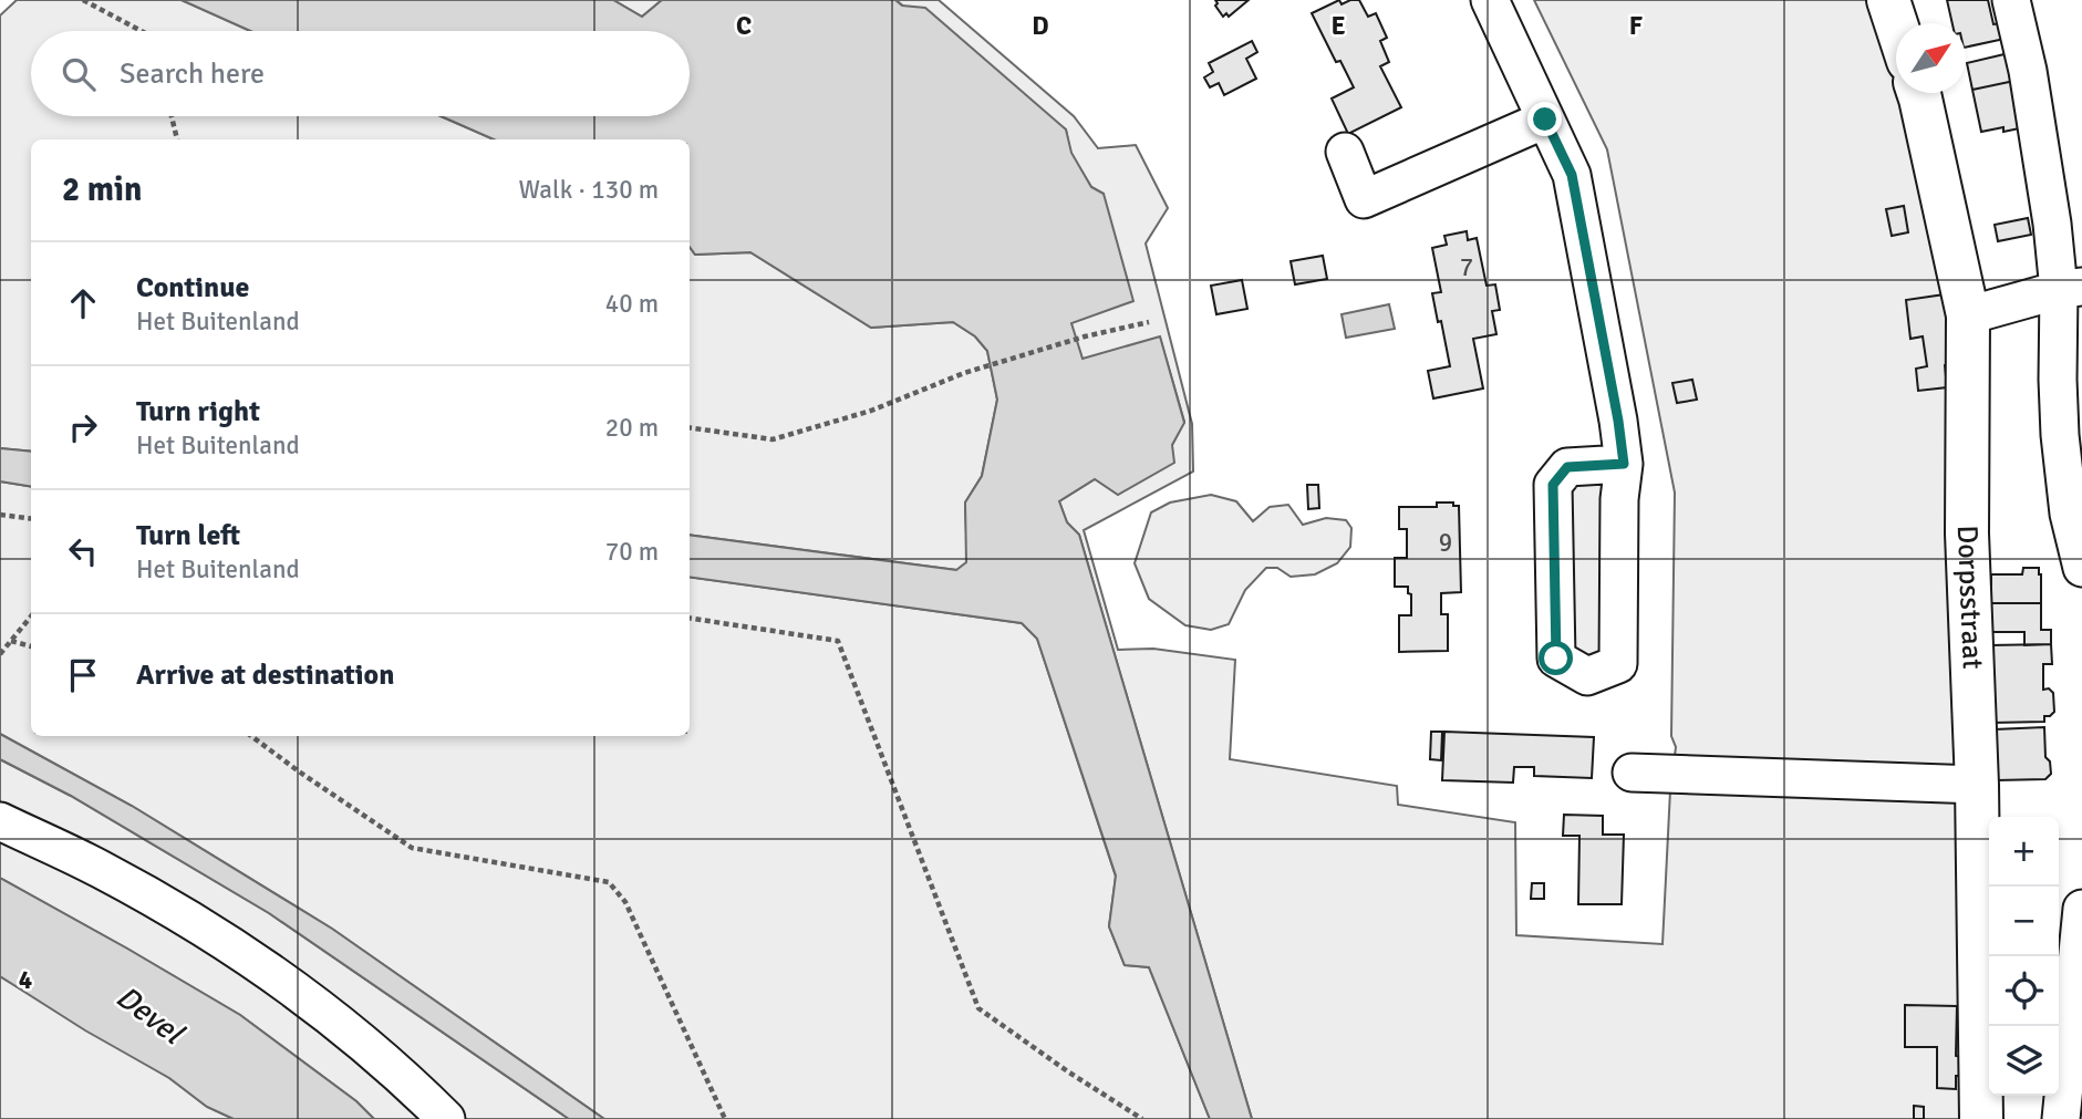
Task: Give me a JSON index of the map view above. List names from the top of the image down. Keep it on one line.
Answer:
{"streets":{"main road":["Dorpsstraat"]},"water":["Devel"],"house_numbers":["7","9"],"north":"top right","page":{"search":"Search here","heading":["2 min","Walk · 130 m"],"list":[["Continue","Het Buitenland","40 m"],["Turn right","Het Buitenland","20 m"],["Turn left","Het Buitenland","70 m"],"Arrive at destination"],"map_buttons":["+","−"]},"grid":{"columns":["C","D","E","F"],"rows":["4"]}}
